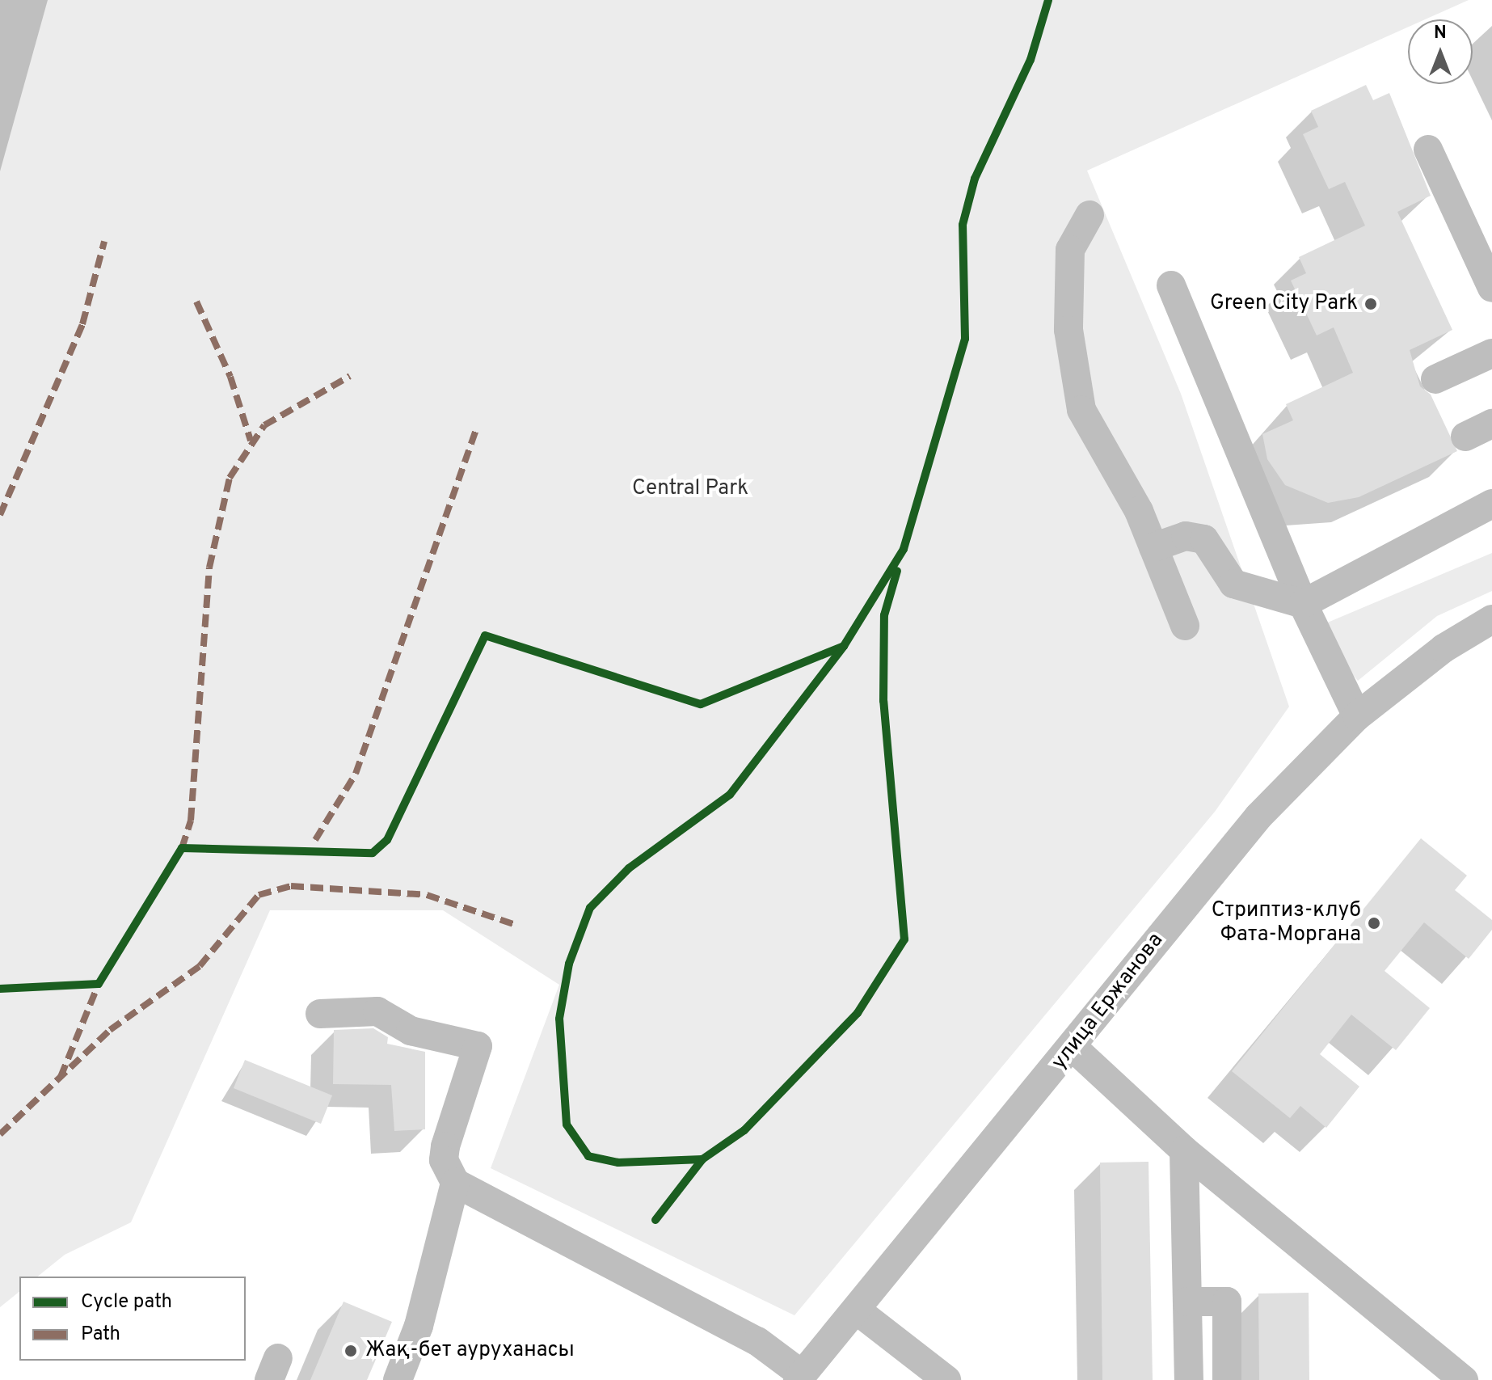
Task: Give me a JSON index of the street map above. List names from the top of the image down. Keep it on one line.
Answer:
{"streets":{"street":["улица Ержанова"]},"parks":["Central Park"],"places":["Green City Park","Стриптиз-клуб Фата-Моргана","Жақ-бет ауруханасы"],"legend":["Cycle path","Path"],"north":"top"}
